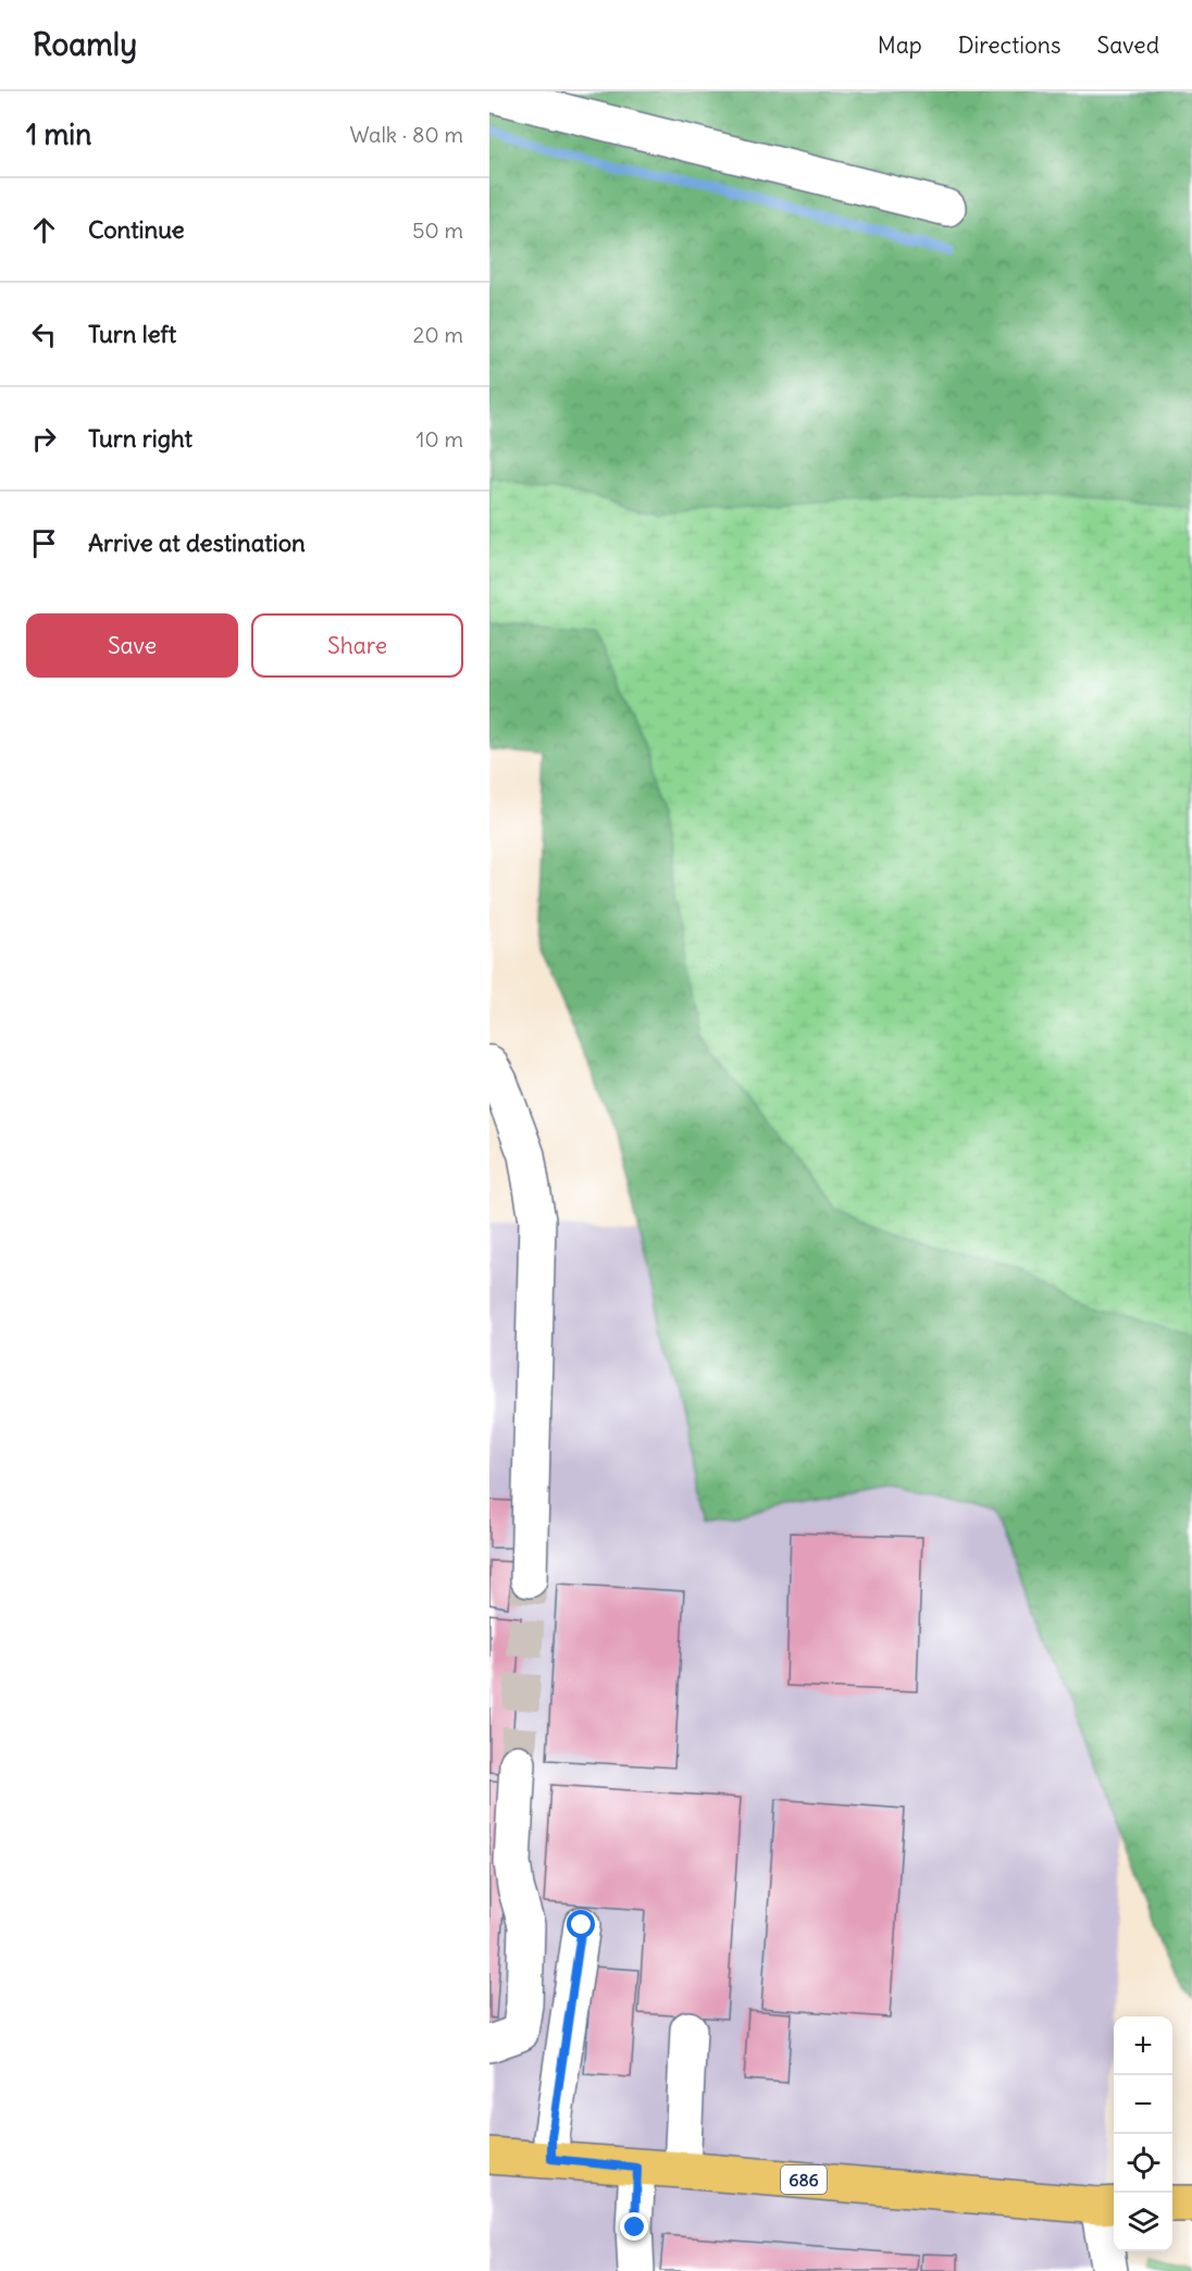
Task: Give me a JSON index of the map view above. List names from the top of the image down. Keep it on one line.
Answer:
{"streets":{"main road":["686"]},"page":{"header":"Roamly","nav":["Map","Directions","Saved"],"heading":["1 min","Walk · 80 m"],"list":[["Continue","50 m"],["Turn left","20 m"],["Turn right","10 m"],"Arrive at destination"],"buttons":["Save","Share"],"map_buttons":["+","−"]}}
